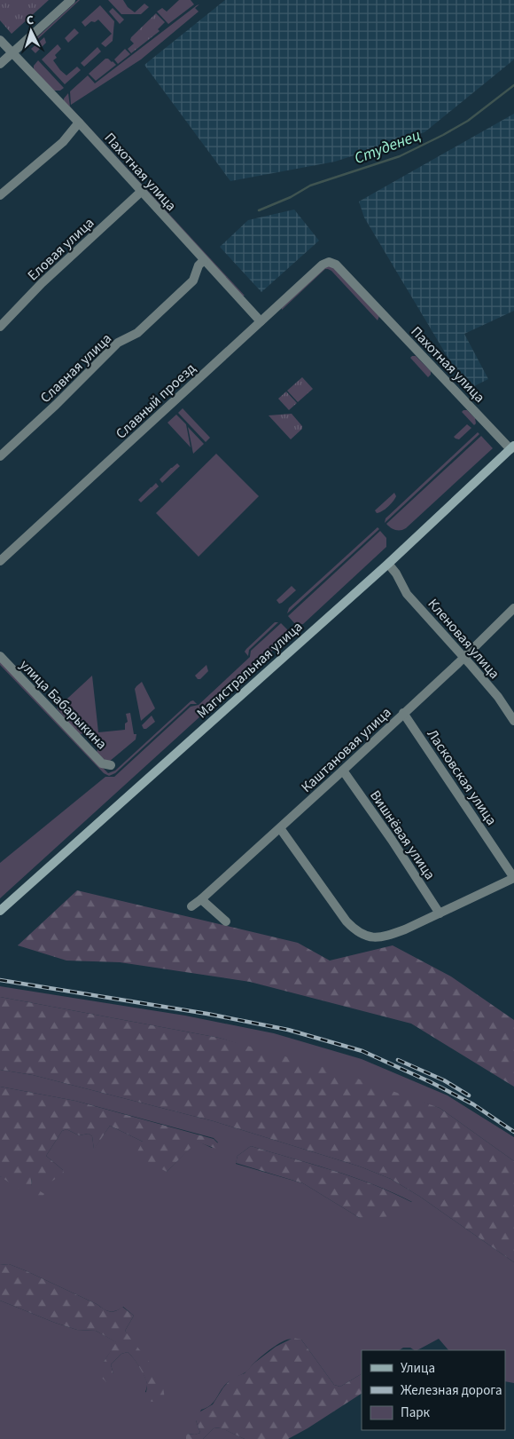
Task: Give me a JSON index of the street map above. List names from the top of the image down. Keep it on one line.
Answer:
{"streets":{"main road":["Магистральная улица"],"street":["Пахотная улица","Еловая улица","Славная улица","Славный проезд","Кленовая улица","улица Бабарыкина","Каштановая улица","Ласковская улица","Вишнёвая улица"]},"crossings":[["Пахотная улица","Еловая улица"],["Пахотная улица","Славная улица"],["Пахотная улица","Славный проезд"],["Пахотная улица","Магистральная улица"],["Кленовая улица","Магистральная улица"],["Кленовая улица","Каштановая улица"],["Каштановая улица","Ласковская улица"],["Каштановая улица","Вишнёвая улица"]],"water":["Студенец"],"legend":["Улица","Железная дорога","Парк"],"north":"top"}
